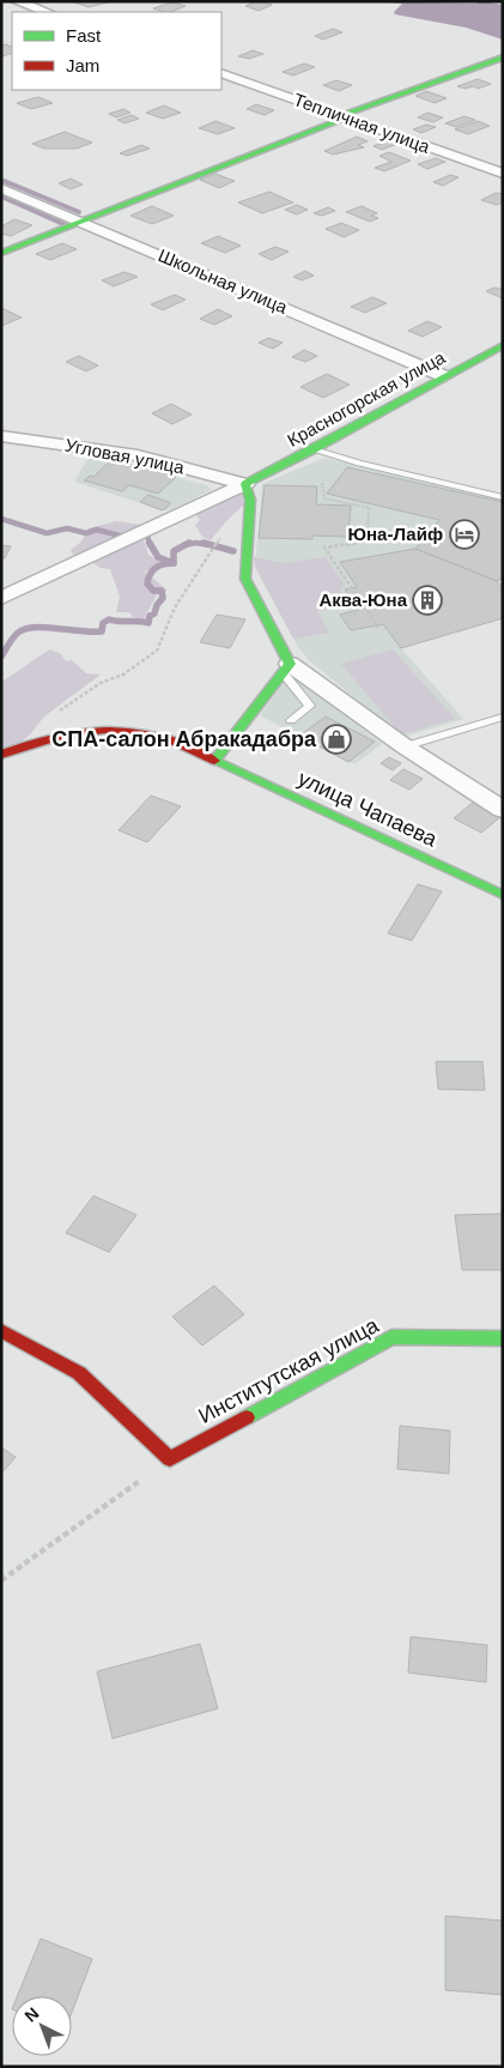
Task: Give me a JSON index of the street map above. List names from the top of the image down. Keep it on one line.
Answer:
{"streets":{"street":["Тепличная улица","Школьная улица","Красногорская улица","Угловая улица","улица Чапаева","Институтская улица"]},"crossings":[["Школьная улица","Красногорская улица"],["Красногорская улица","Угловая улица"]],"places":{"hotel":["Юна-Лайф"],"building":["Аква-Юна"],"shop":["СПА-салон Абракадабра"]},"legend":["Fast","Jam"],"north":"top left"}
